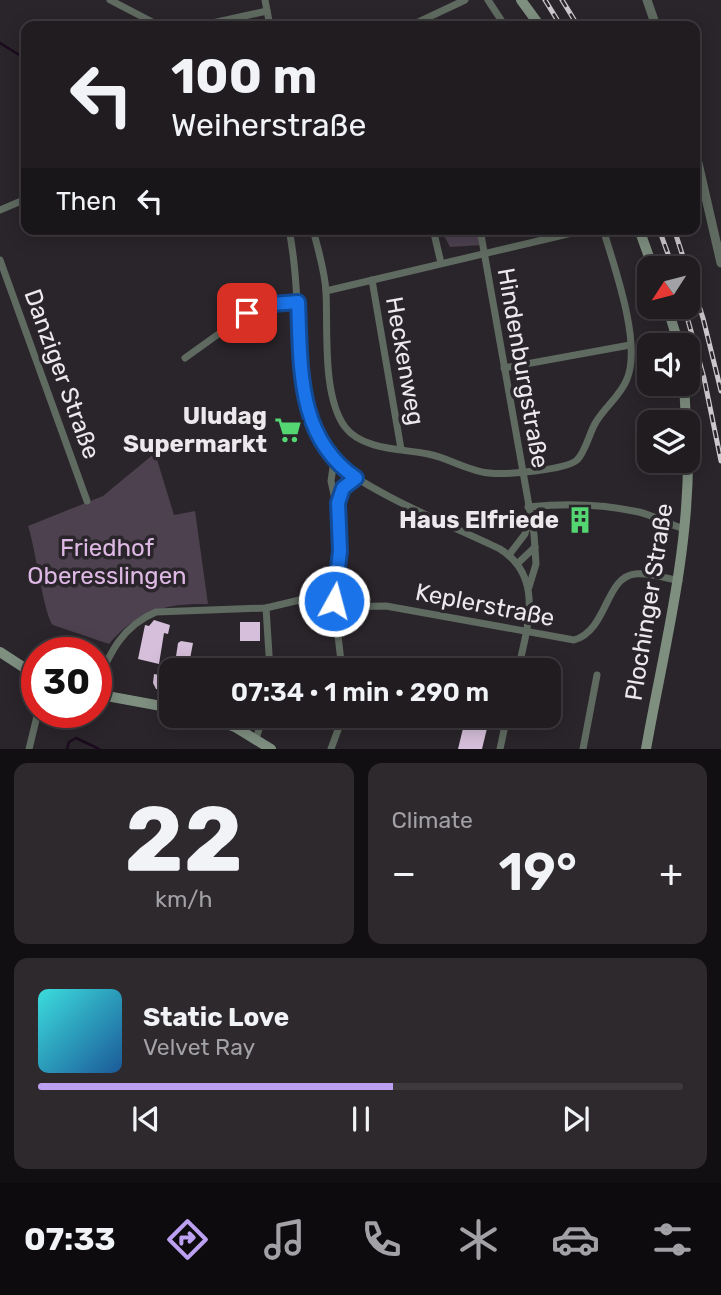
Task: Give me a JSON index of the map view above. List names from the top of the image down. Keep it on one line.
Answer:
{"streets":{"main road":["Plochinger Straße"],"street":["Heckenweg","Hindenburgstraße","Danziger Straße","Keplerstraße"]},"crossings":[["Hindenburgstraße","Keplerstraße"],["Plochinger Straße","Keplerstraße"]],"parks":["Friedhof Oberesslingen"],"places":{"supermarket":["Uludag Supermarkt"],"building":["Haus Elfriede"]},"north":"bottom left","page":{"turn":["100 m","Weiherstraße"],"then":"Then","limit":"30","trip":"07:34 · 1 min · 290 m","tile":[["22","km/h"],"Climate"],"heat":["−","19°","+"],"song":["Static Love","Velvet Ray"],"tabs":"07:33"}}
